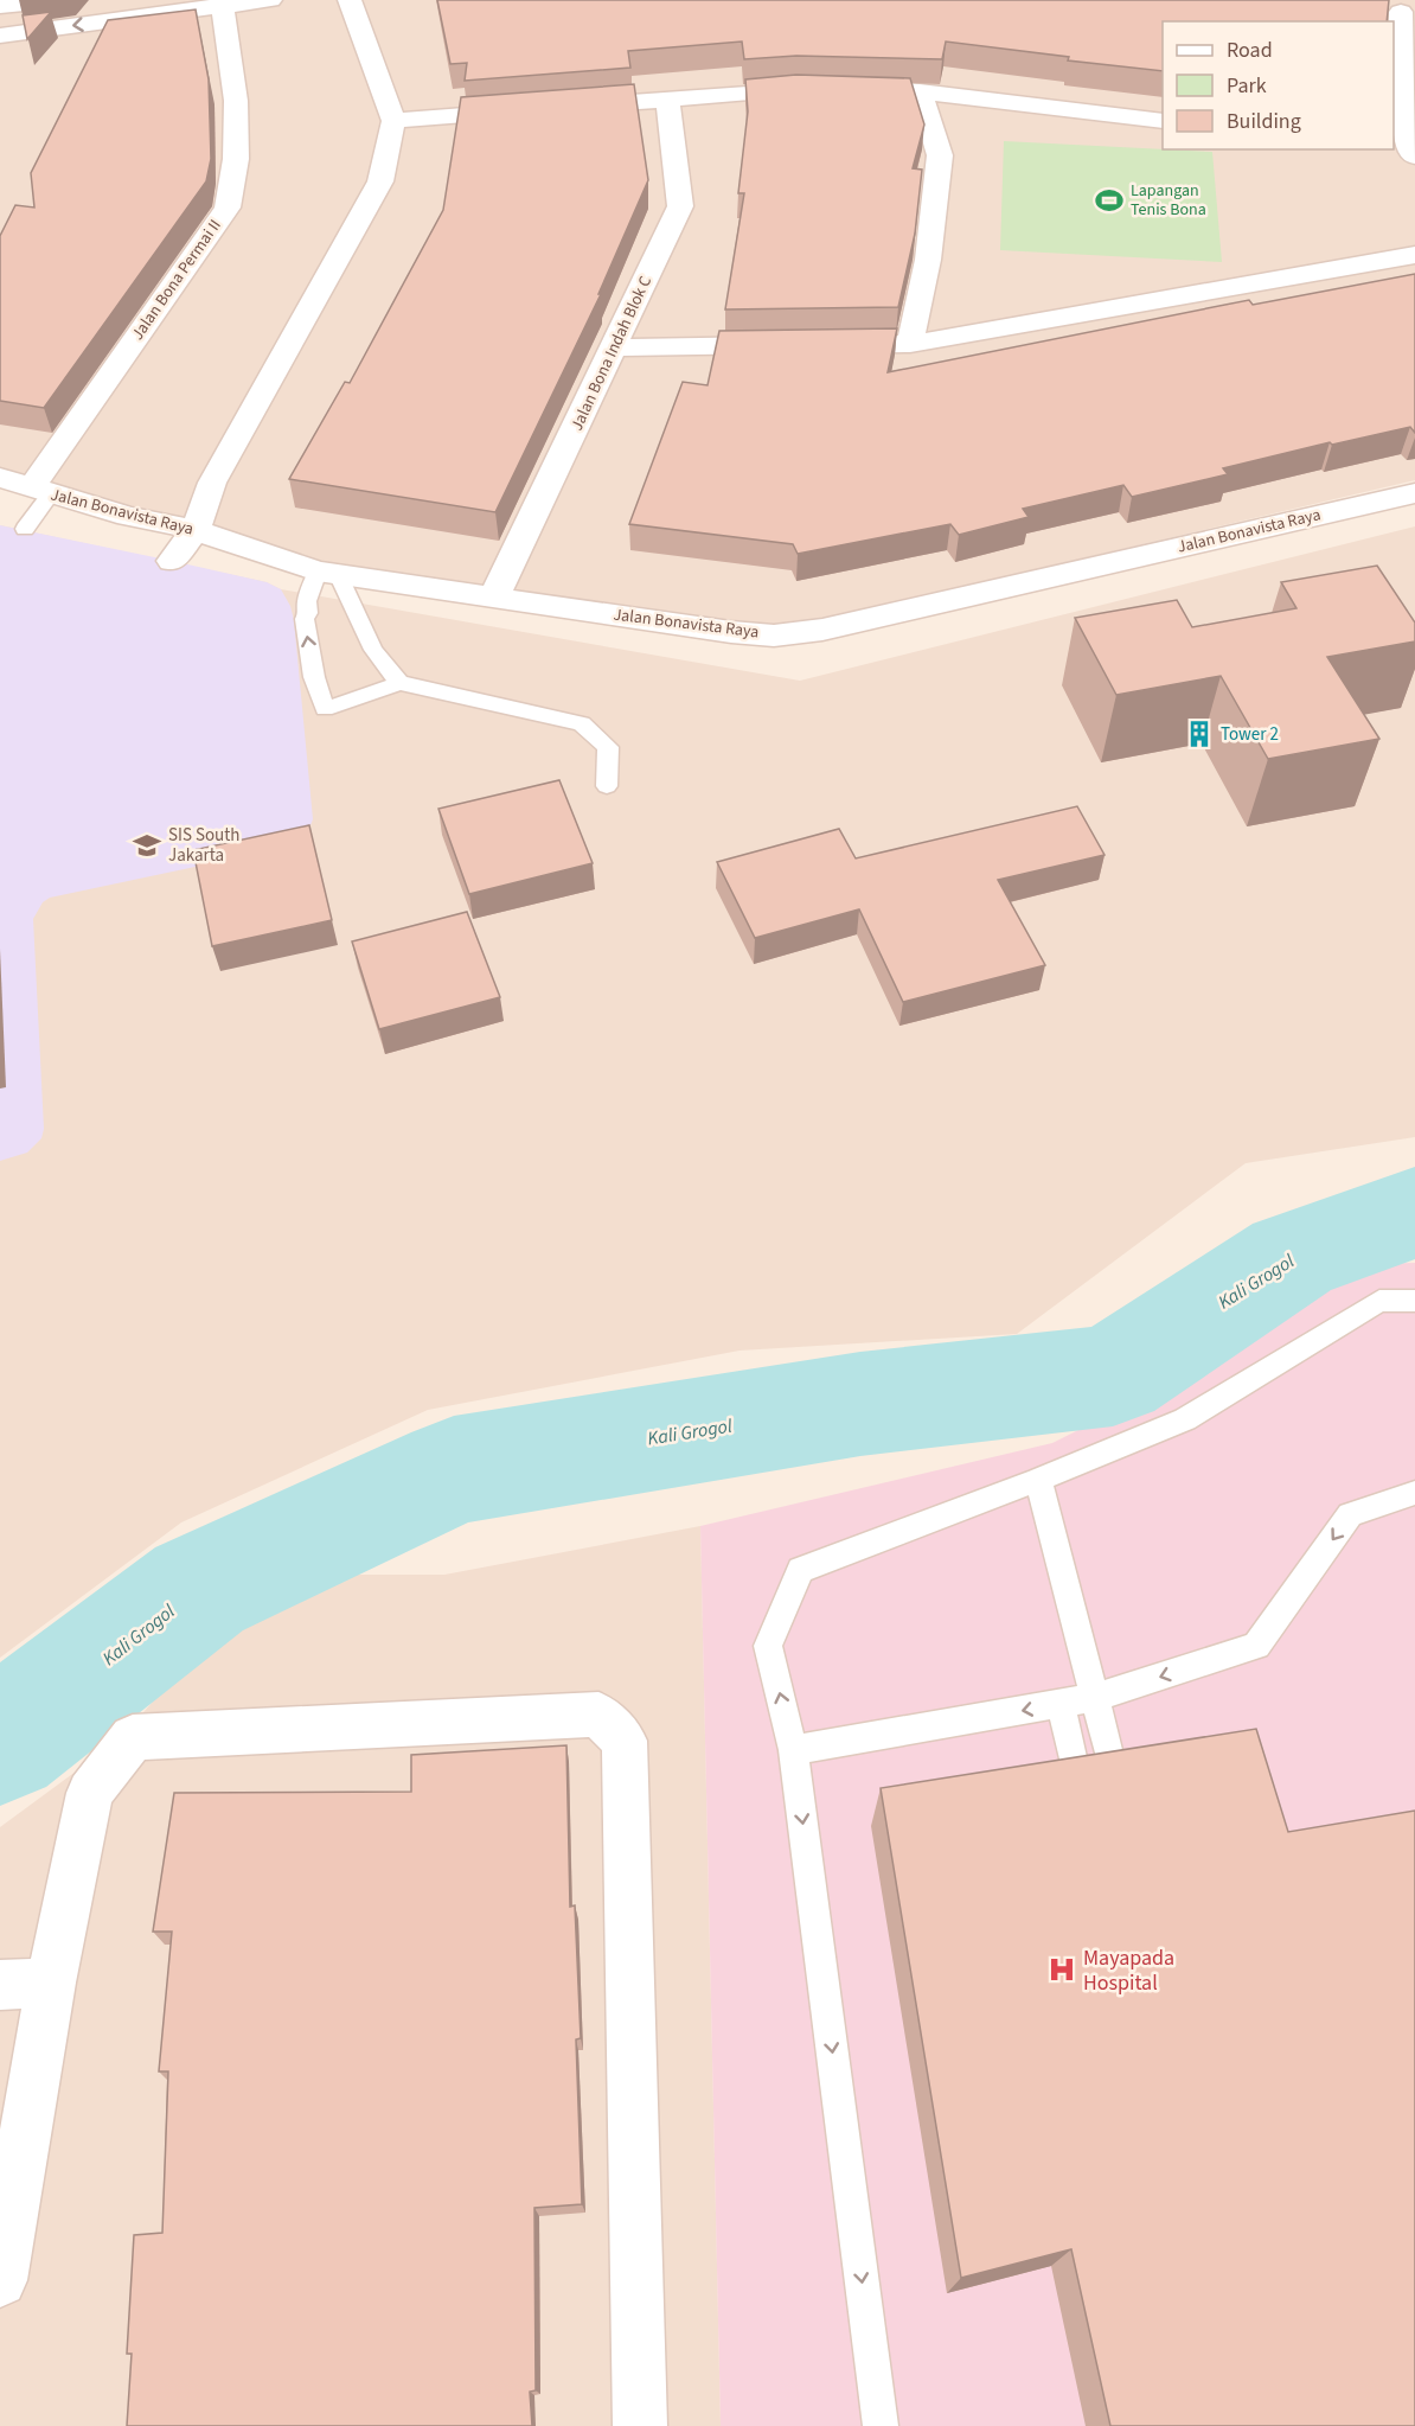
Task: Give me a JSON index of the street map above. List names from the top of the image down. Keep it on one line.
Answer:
{"streets":{"street":["Jalan Bona Permai II","Jalan Bona Indah Blok C","Jalan Bonavista Raya"]},"crossings":[["Jalan Bona Permai II","Jalan Bonavista Raya"],["Jalan Bona Indah Blok C","Jalan Bonavista Raya"]],"water":["Kali Grogol"],"places":{"sports":["Lapangan Tenis Bona"],"building":["Tower 2"],"school or university":["SIS South Jakarta"],"hospital":["Mayapada Hospital"]},"legend":["Road","Park","Building"]}
